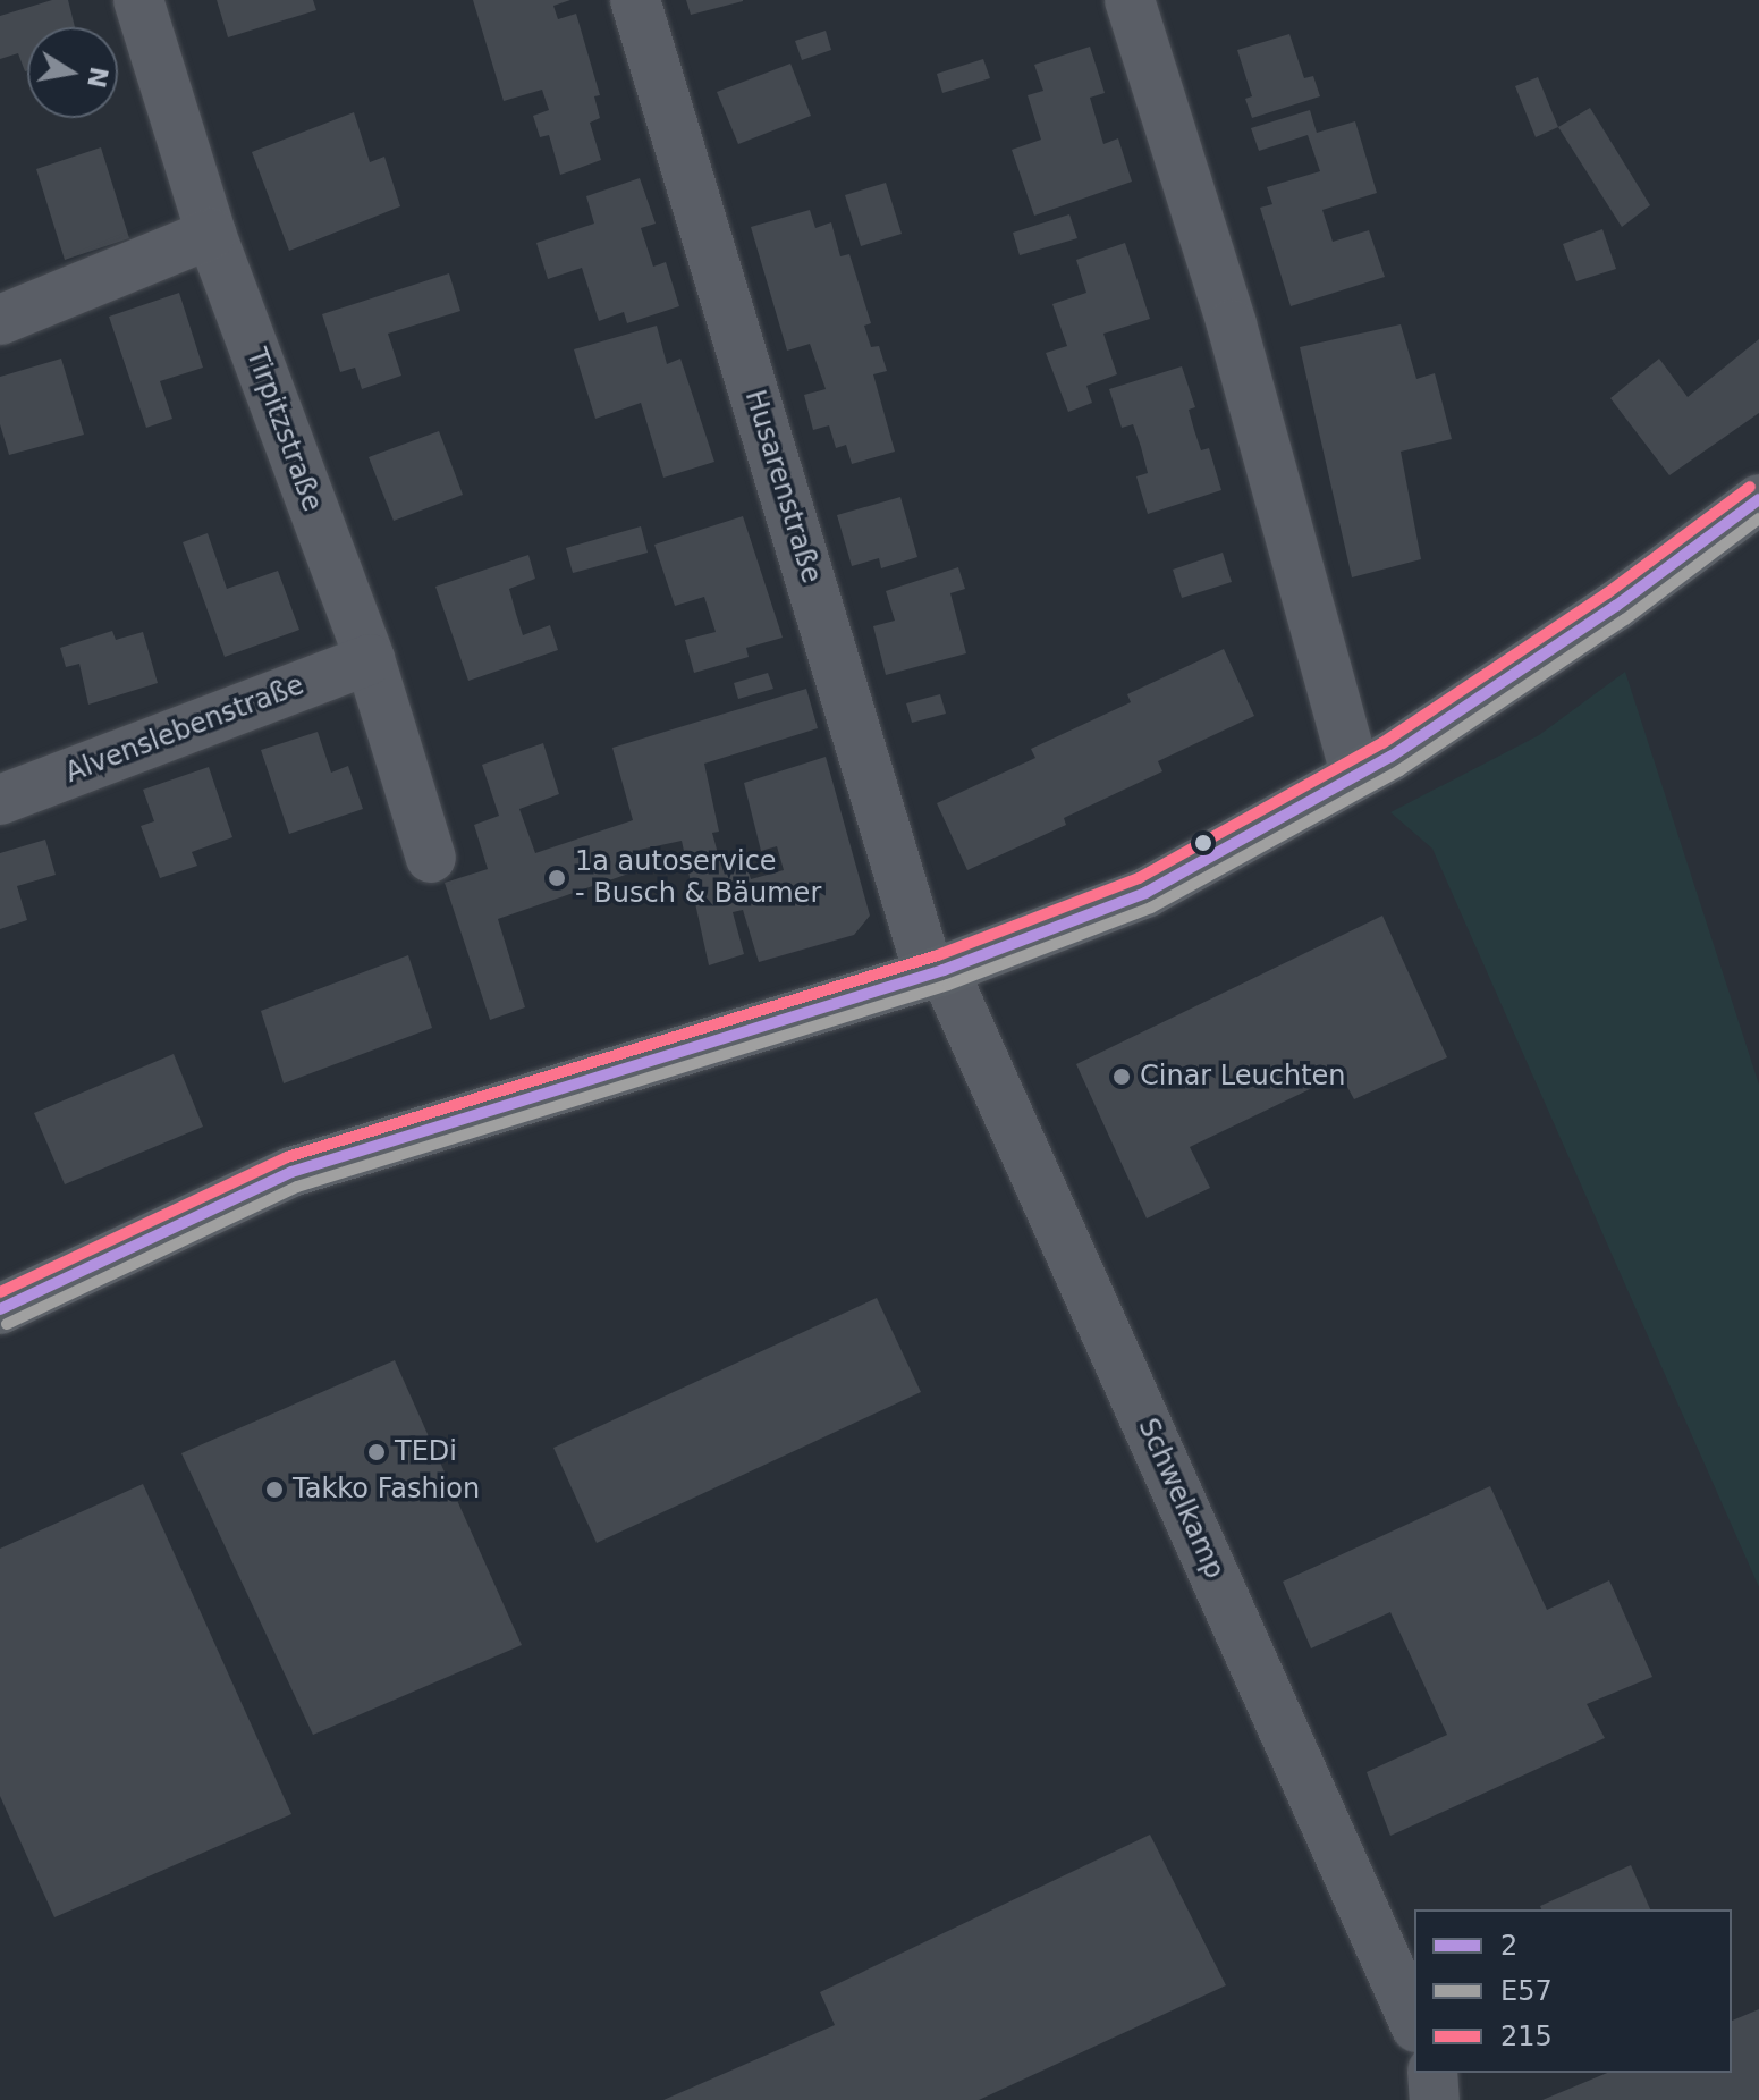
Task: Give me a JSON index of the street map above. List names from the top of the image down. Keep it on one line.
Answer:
{"streets":{"street":["Tirpitzstraße","Husarenstraße","Alvenslebenstraße","Schwelkamp"]},"crossings":[["Tirpitzstraße","Alvenslebenstraße"],["Husarenstraße","Schwelkamp"]],"places":["1a autoservice - Busch & Bäumer","Cinar Leuchten","TEDi","Takko Fashion"],"lines":["transit line 215","transit line 2","transit line E57"],"legend":["2","E57","215"],"north":"right"}
